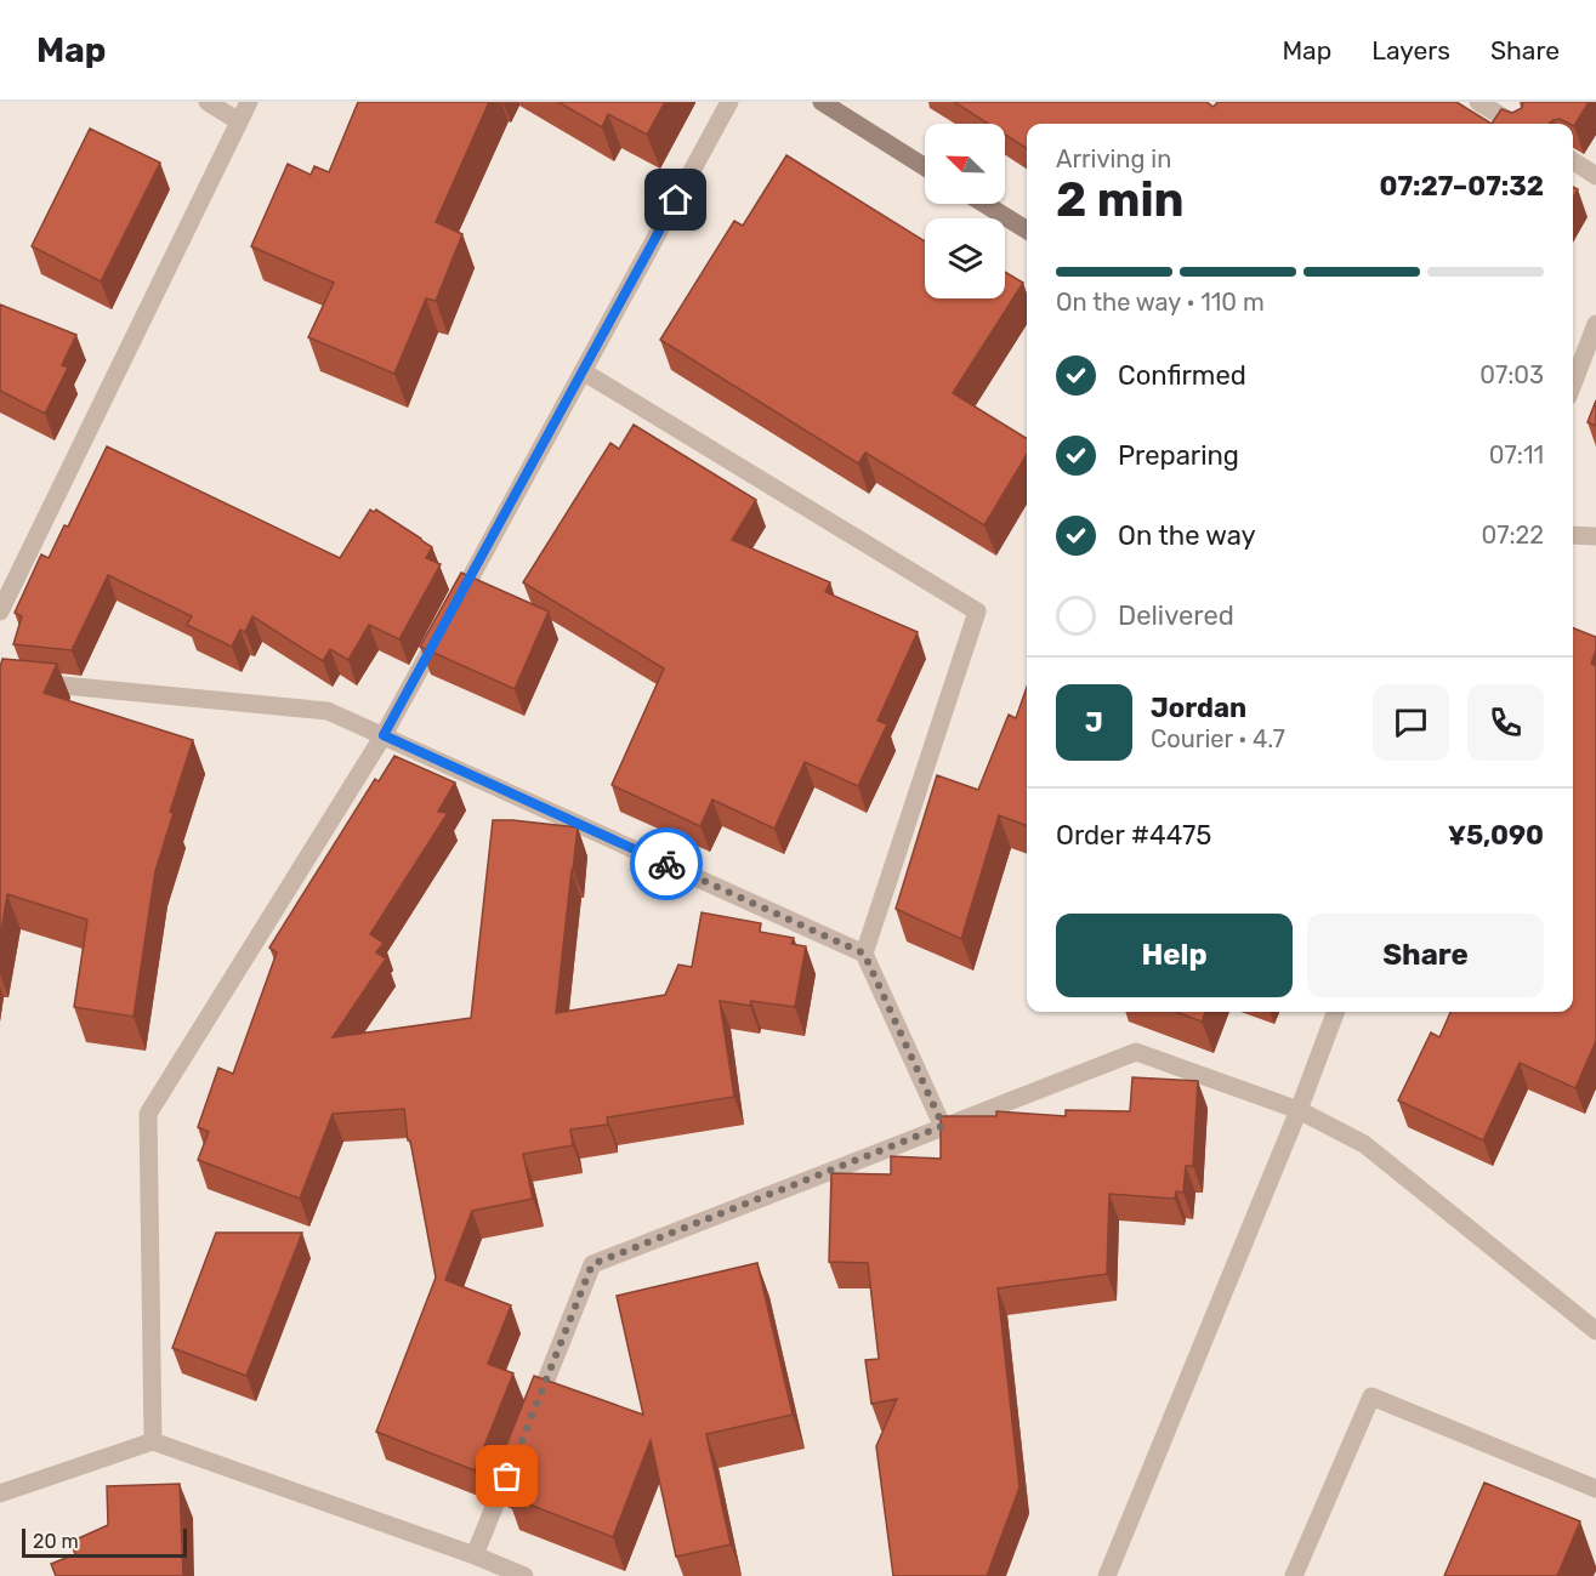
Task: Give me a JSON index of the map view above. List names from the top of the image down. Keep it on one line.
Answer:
{"scale_bar":"20 m","north":"top left","page":{"header":"Map","nav":["Map","Layers","Share"],"heading":["2 min","Arriving in","07:27–07:32"],"panel":["Jordan","Courier · 4.7","Order #4475","¥5,090"],"bar":"On the way · 110 m","list":[["Confirmed","07:03"],["Preparing","07:11"],["On the way","07:22"],"Delivered"],"round":"J","buttons":["Help","Share"],"scale":"20 m"}}
